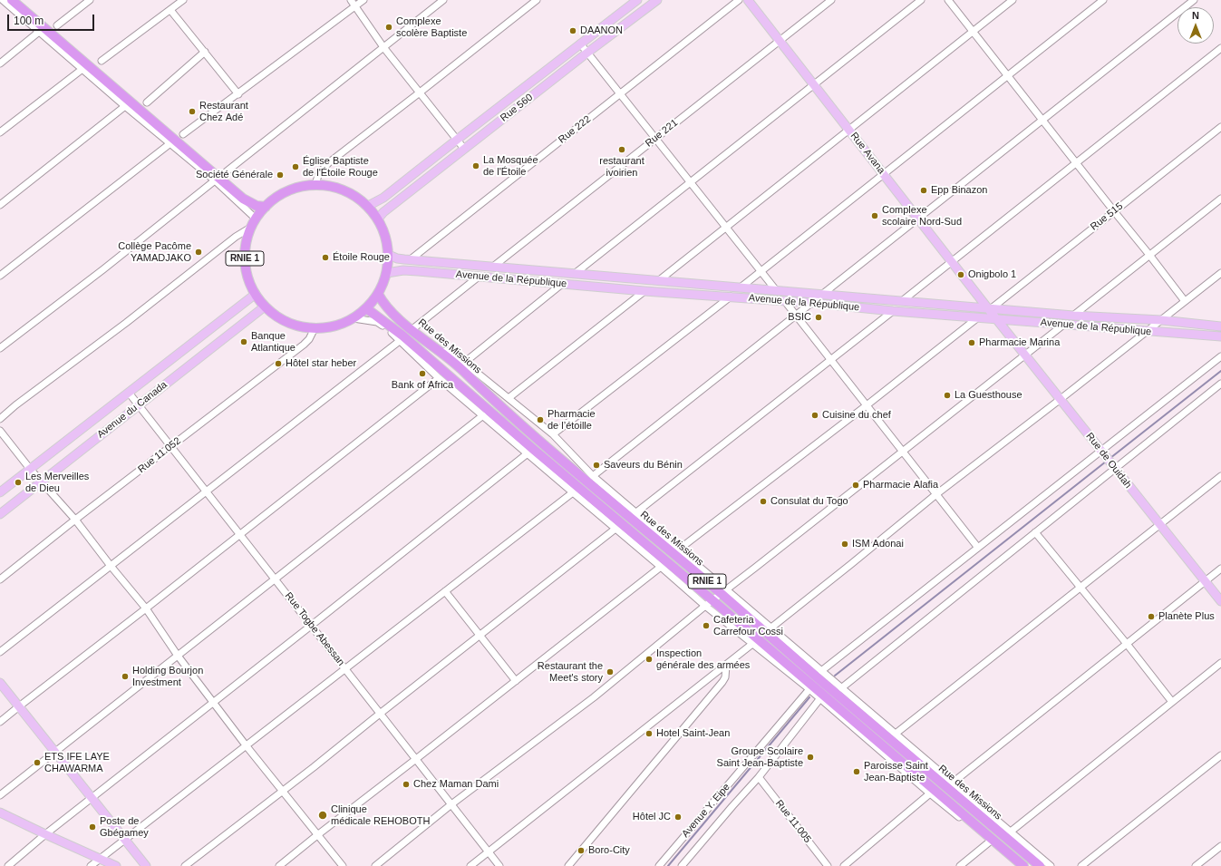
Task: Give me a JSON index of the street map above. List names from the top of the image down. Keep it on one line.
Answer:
{"streets":{"highway":["RNIE 1","Rue des Missions"],"main road":["Rue 560","Rue Avana","Avenue de la République","Avenue du Canada","Rue de Ouidah"],"street":["Rue 222","Rue 221","Rue 515","Rue 11.052","Rue Togbe Abessan","Avenue Y. Eipe","Rue 11.005"]},"crossings":[["Rue 560","RNIE 1"],["Rue 222","Avenue de la République"],["Rue 221","Rue Avana"],["Rue 221","Avenue de la République"],["Rue Avana","Rue 515"],["Rue Avana","Avenue de la République"],["Rue Avana","Rue de Ouidah"],["Rue 515","Avenue de la République"],["RNIE 1","Avenue de la République"],["RNIE 1","Rue des Missions"],["RNIE 1","Avenue du Canada"],["RNIE 1","Rue 11.052"],["Avenue de la République","Rue de Ouidah"],["Avenue du Canada","Rue Togbe Abessan"],["Rue 11.052","Rue Togbe Abessan"],["Avenue Y. Eipe","Rue 11.005"]],"places":["Complexe scolère Baptiste","DAANON","Restaurant Chez Adé","restaurant ivoirien","La Mosquée de l'Étoile","Église Baptiste de l'Étoile Rouge","Société Générale","Epp Binazon","Complexe scolaire Nord-Sud","Collège Pacôme YAMADJAKO","Étoile Rouge","Onigbolo 1","BSIC","Banque Atlantique","Pharmacie Marina","Hôtel star heber","Bank of Africa","La Guesthouse","Cuisine du chef","Pharmacie de l’étoille","Saveurs du Bénin","Les Merveilles de Dieu","Pharmacie Alafia","Consulat du Togo","ISM Adonai","Planète Plus","Cafeteria Carrefour Cossi","Inspection générale des armées","Restaurant the Meet's story","Holding Bourjon Investment","Hotel Saint-Jean","Groupe Scolaire Saint Jean-Baptiste","ETS IFE LAYE CHAWARMA","Paroisse Saint Jean-Baptiste","Chez Maman Dami","Clinique médicale REHOBOTH","Hôtel JC","Poste de Gbégamey","Boro-City"],"scale_bar":"100 m","north":"top"}
